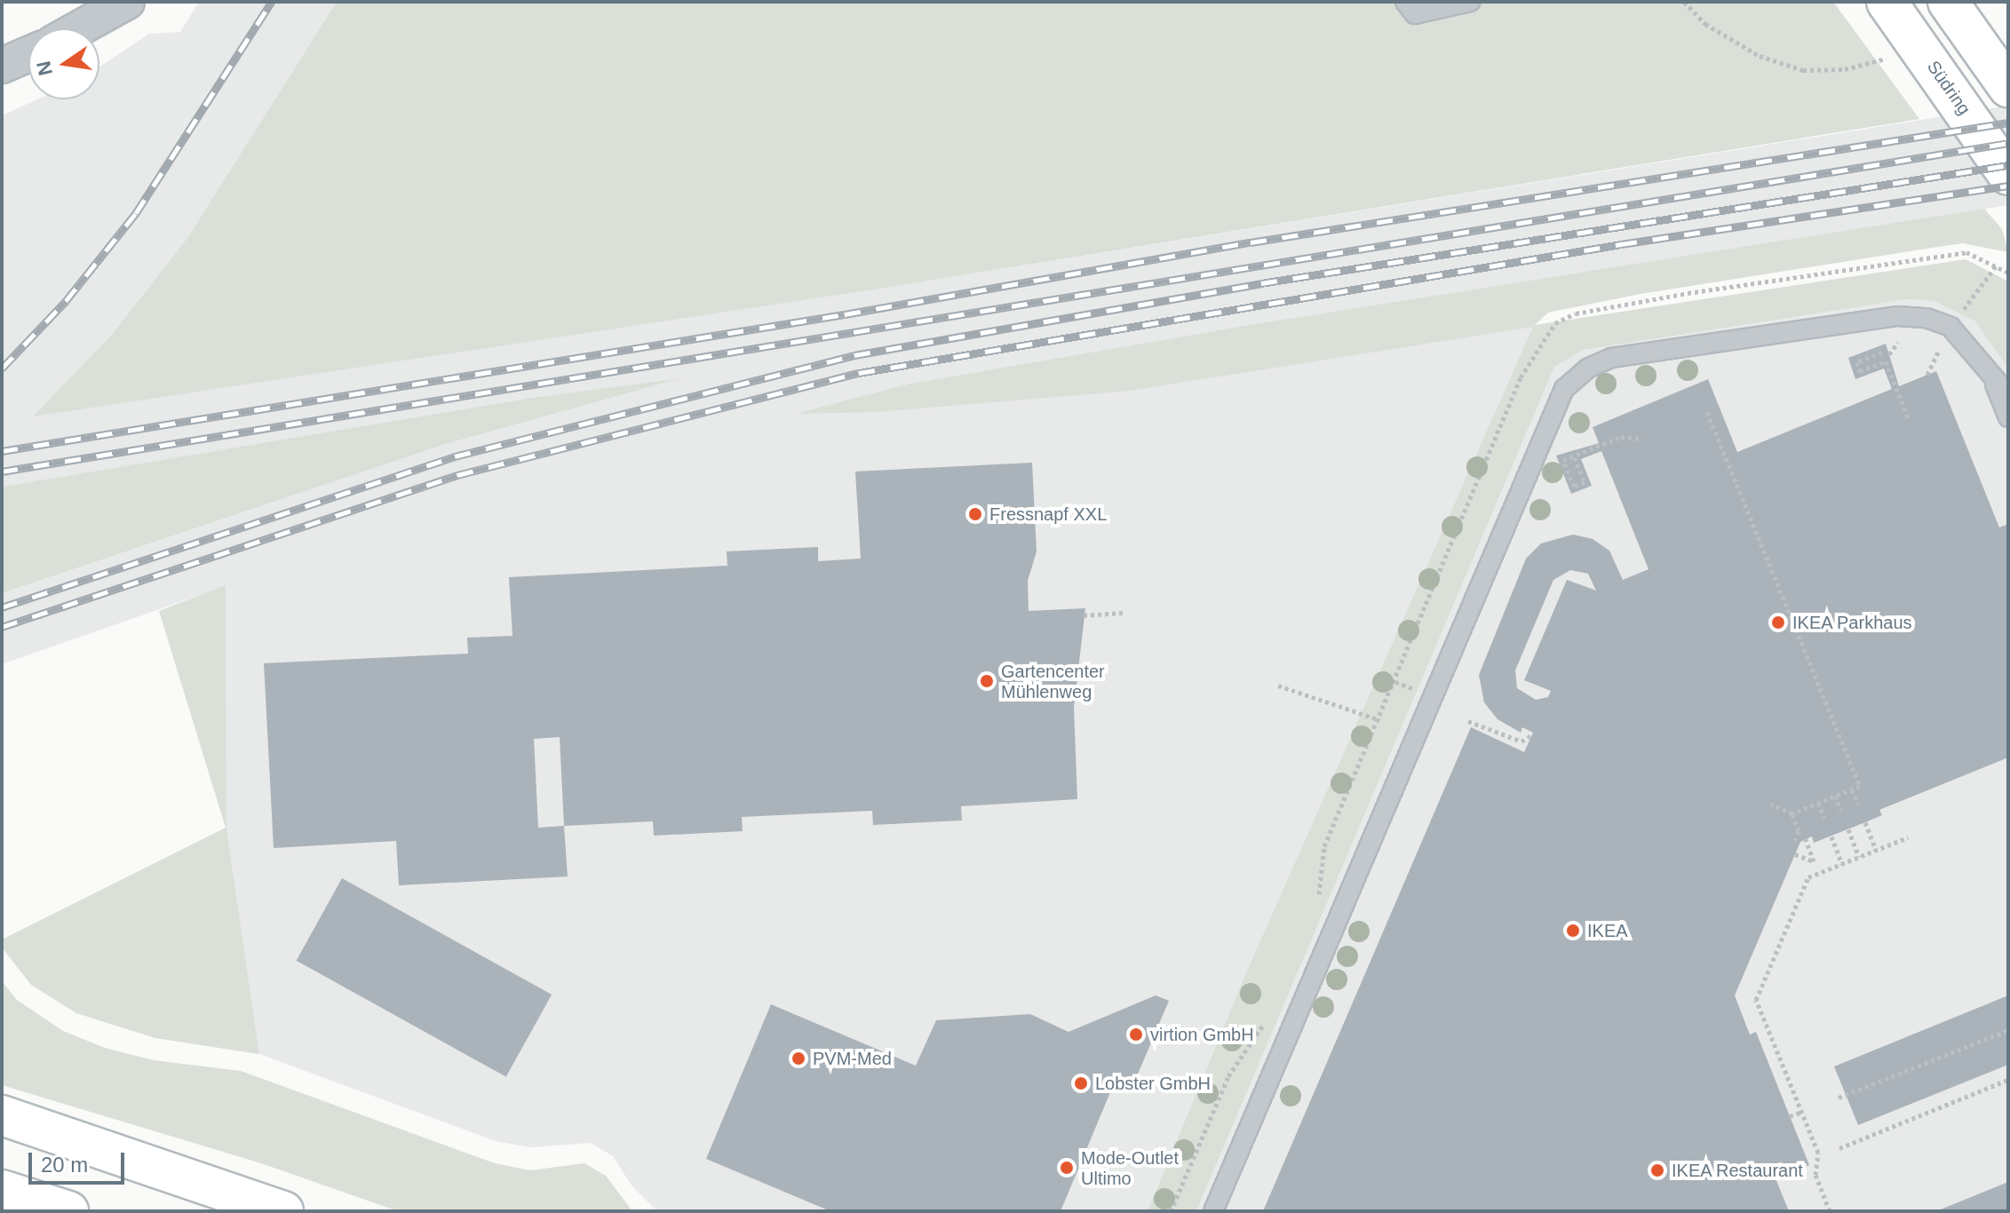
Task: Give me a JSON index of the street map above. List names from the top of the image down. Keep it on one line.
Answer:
{"streets":{"main road":["Südring"]},"places":["Fressnapf XXL","IKEA Parkhaus","Gartencenter Mühlenweg","IKEA","virtion GmbH","PVM-Med","Lobster GmbH","Mode-Outlet Ultimo","IKEA Restaurant"],"scale_bar":"20 m","north":"left"}
